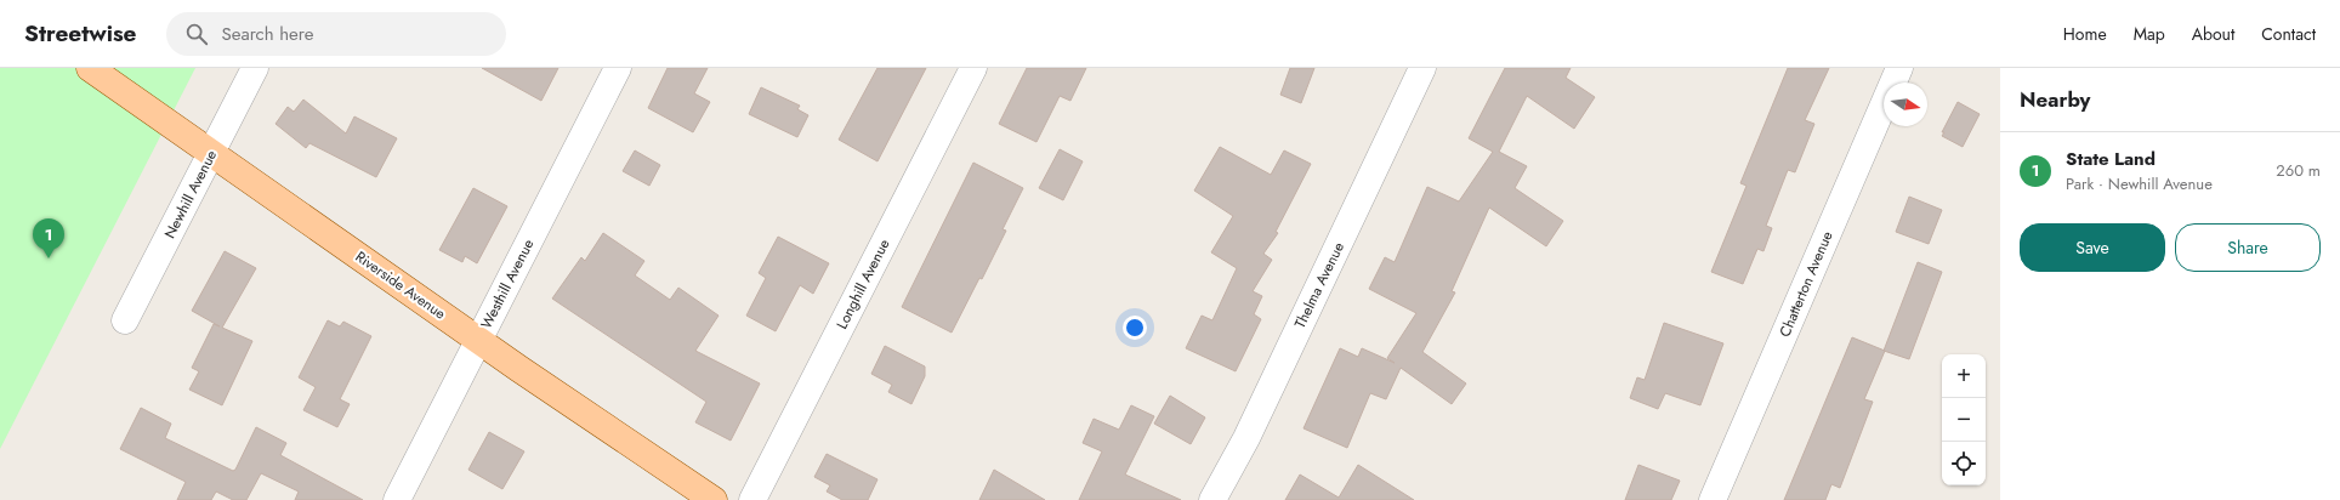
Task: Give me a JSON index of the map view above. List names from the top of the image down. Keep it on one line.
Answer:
{"streets":{"main road":["Riverside Avenue"],"street":["Newhill Avenue","Westhill Avenue","Longhill Avenue","Chatterton Avenue","Thelma Avenue"]},"crossings":[["Newhill Avenue","Riverside Avenue"],["Westhill Avenue","Riverside Avenue"]],"north":"right","page":{"header":"Streetwise","search":"Search here","nav":["Home","Map","About","Contact"],"heading":"Nearby","list":[{"mark":"1","name":"State Land","note":"Park · Newhill Avenue","value":"260 m"}],"buttons":["Save","Share"],"pins":"1","map_buttons":["+","−"]}}
